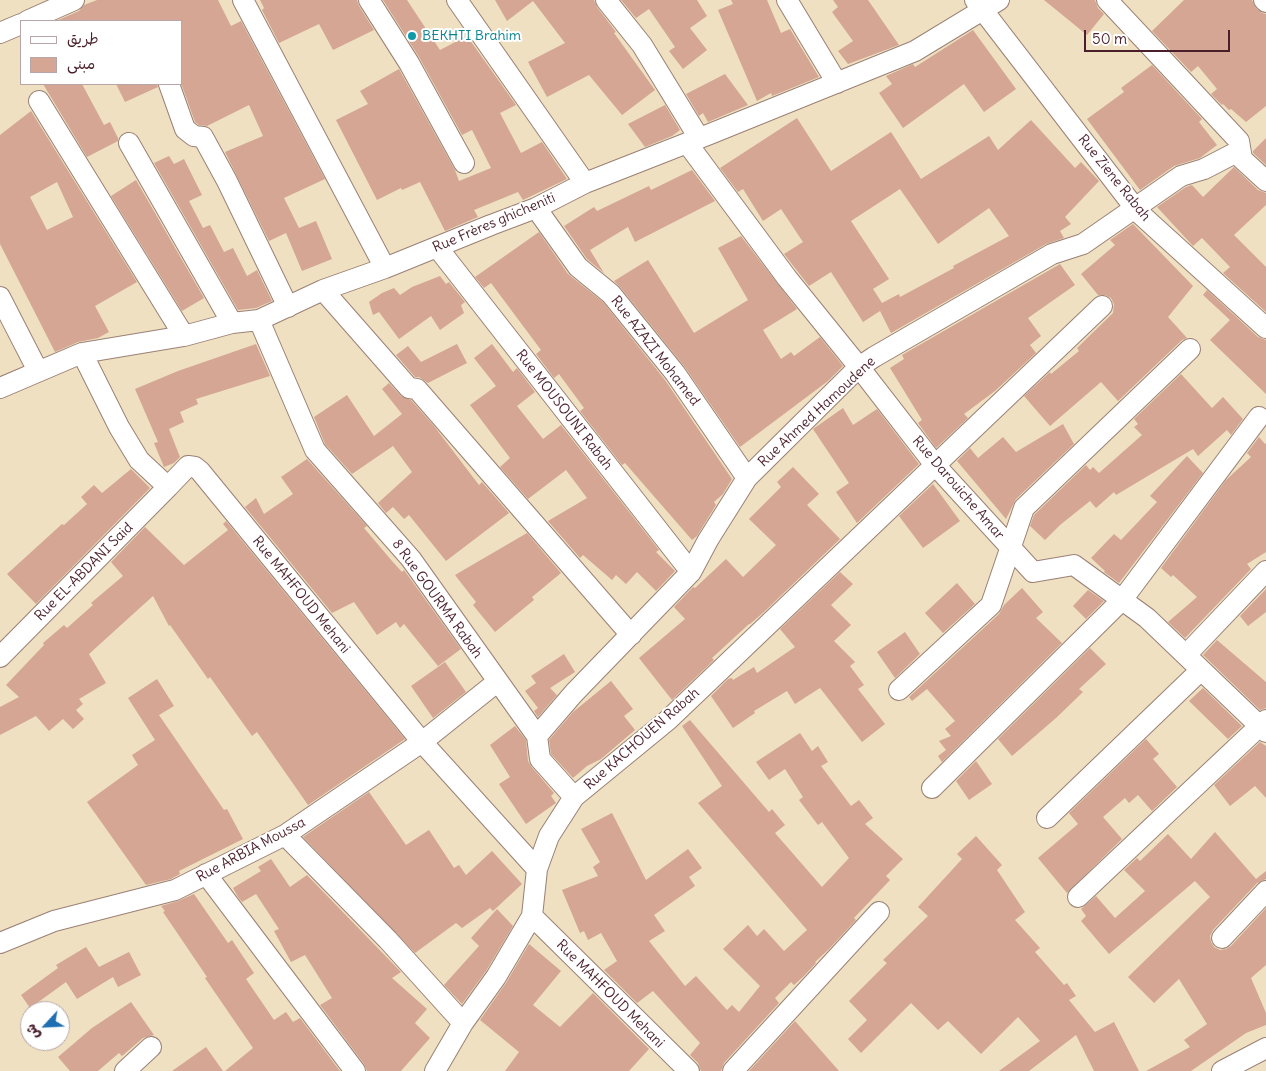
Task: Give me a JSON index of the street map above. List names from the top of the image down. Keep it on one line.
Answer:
{"streets":{"street":["Rue Ziene Rabah","Rue Frères ghicheniti","Rue AZAZI Mohamed","Rue MOUSOUNI Rabah","Rue Ahmed Hamoudene","Rue Darouiche Amar","Rue EL-ABDANI Said","Rue MAHFOUD Mehani","8 Rue GOURMA Rabah","Rue KACHOUEN Rabah","Rue ARBIA Moussa"]},"crossings":[["Rue Ziene Rabah","Rue Frères ghicheniti"],["Rue Ziene Rabah","Rue Ahmed Hamoudene"],["Rue Frères ghicheniti","Rue AZAZI Mohamed"],["Rue Frères ghicheniti","Rue MOUSOUNI Rabah"],["Rue Frères ghicheniti","Rue Darouiche Amar"],["Rue Frères ghicheniti","8 Rue GOURMA Rabah"],["Rue AZAZI Mohamed","Rue Ahmed Hamoudene"],["Rue MOUSOUNI Rabah","Rue Ahmed Hamoudene"],["Rue Ahmed Hamoudene","Rue Darouiche Amar"],["Rue Ahmed Hamoudene","8 Rue GOURMA Rabah"],["Rue Darouiche Amar","Rue KACHOUEN Rabah"],["Rue EL-ABDANI Said","Rue MAHFOUD Mehani"],["Rue MAHFOUD Mehani","Rue KACHOUEN Rabah"],["Rue MAHFOUD Mehani","Rue ARBIA Moussa"],["8 Rue GOURMA Rabah","Rue KACHOUEN Rabah"],["8 Rue GOURMA Rabah","Rue ARBIA Moussa"]],"places":["BEKHTI Brahim"],"legend":["طريق","مبنى"],"scale_bar":"50 m","north":"bottom left"}
